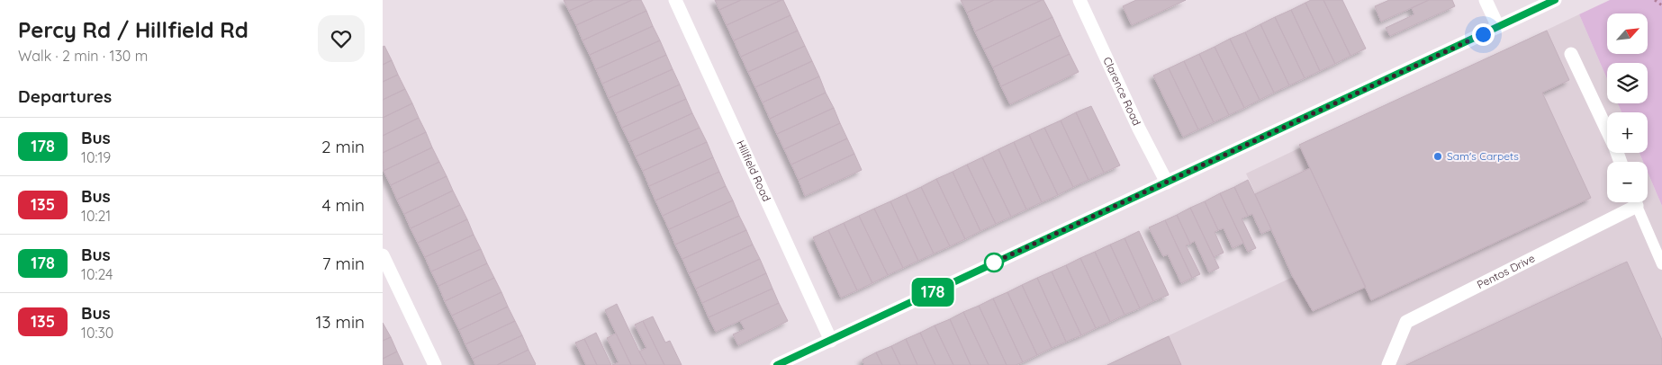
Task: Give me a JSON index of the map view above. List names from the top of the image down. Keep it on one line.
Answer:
{"streets":{"street":["Clarence Road","Hillfield Road","Pentos Drive"]},"places":["Sam's Carpets"],"lines":["bus line 178"],"north":"top right","page":{"heading":[["Percy Rd / Hillfield Rd","Walk · 2 min · 130 m"],"Departures"],"on_map":"178","map_buttons":["+","−"],"list":[{"mark":"178","name":"Bus","note":"10:19","value":"2 min"},{"mark":"135","name":"Bus","note":"10:21","value":"4 min"},{"mark":"178","name":"Bus","note":"10:24","value":"7 min"},{"mark":"135","name":"Bus","note":"10:30","value":"13 min"}]}}
